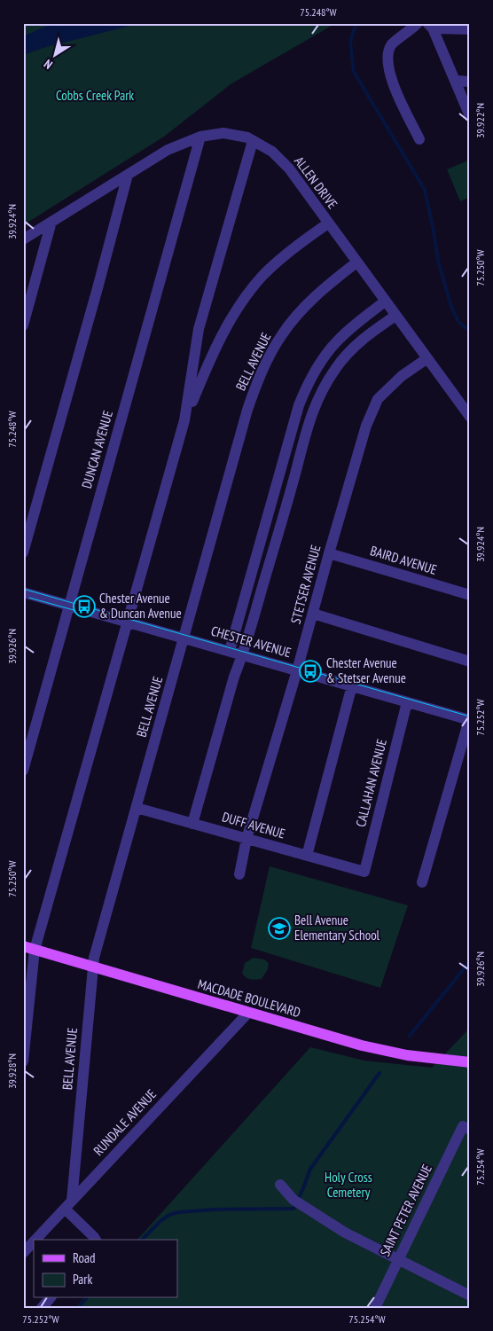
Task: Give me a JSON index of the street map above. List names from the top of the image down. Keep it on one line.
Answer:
{"streets":{"main road":["MACDADE BOULEVARD"],"street":["ALLEN DRIVE","BELL AVENUE","DUNCAN AVENUE","BAIRD AVENUE","STETSER AVENUE","CHESTER AVENUE","CALLAHAN AVENUE","DUFF AVENUE","RUNDALE AVENUE","SAINT PETER AVENUE"]},"crossings":[["ALLEN DRIVE","BELL AVENUE"],["ALLEN DRIVE","DUNCAN AVENUE"],["ALLEN DRIVE","STETSER AVENUE"],["BELL AVENUE","CHESTER AVENUE"],["BELL AVENUE","DUFF AVENUE"],["BELL AVENUE","MACDADE BOULEVARD"],["BELL AVENUE","RUNDALE AVENUE"],["DUNCAN AVENUE","CHESTER AVENUE"],["BAIRD AVENUE","STETSER AVENUE"],["STETSER AVENUE","CHESTER AVENUE"],["STETSER AVENUE","DUFF AVENUE"],["CHESTER AVENUE","CALLAHAN AVENUE"],["CALLAHAN AVENUE","DUFF AVENUE"],["MACDADE BOULEVARD","RUNDALE AVENUE"]],"parks":["Cobbs Creek Park","Holy Cross Cemetery"],"places":{"bus stop":["Chester Avenue & Duncan Avenue","Chester Avenue & Stetser Avenue"],"school or university":["Bell Avenue Elementary School"]},"legend":["Road","Park"],"north":"bottom left","coordinates":["75.248°W","39.922°N","39.924°N","75.250°W","39.926°N","75.252°W","39.928°N","75.254°W"]}
